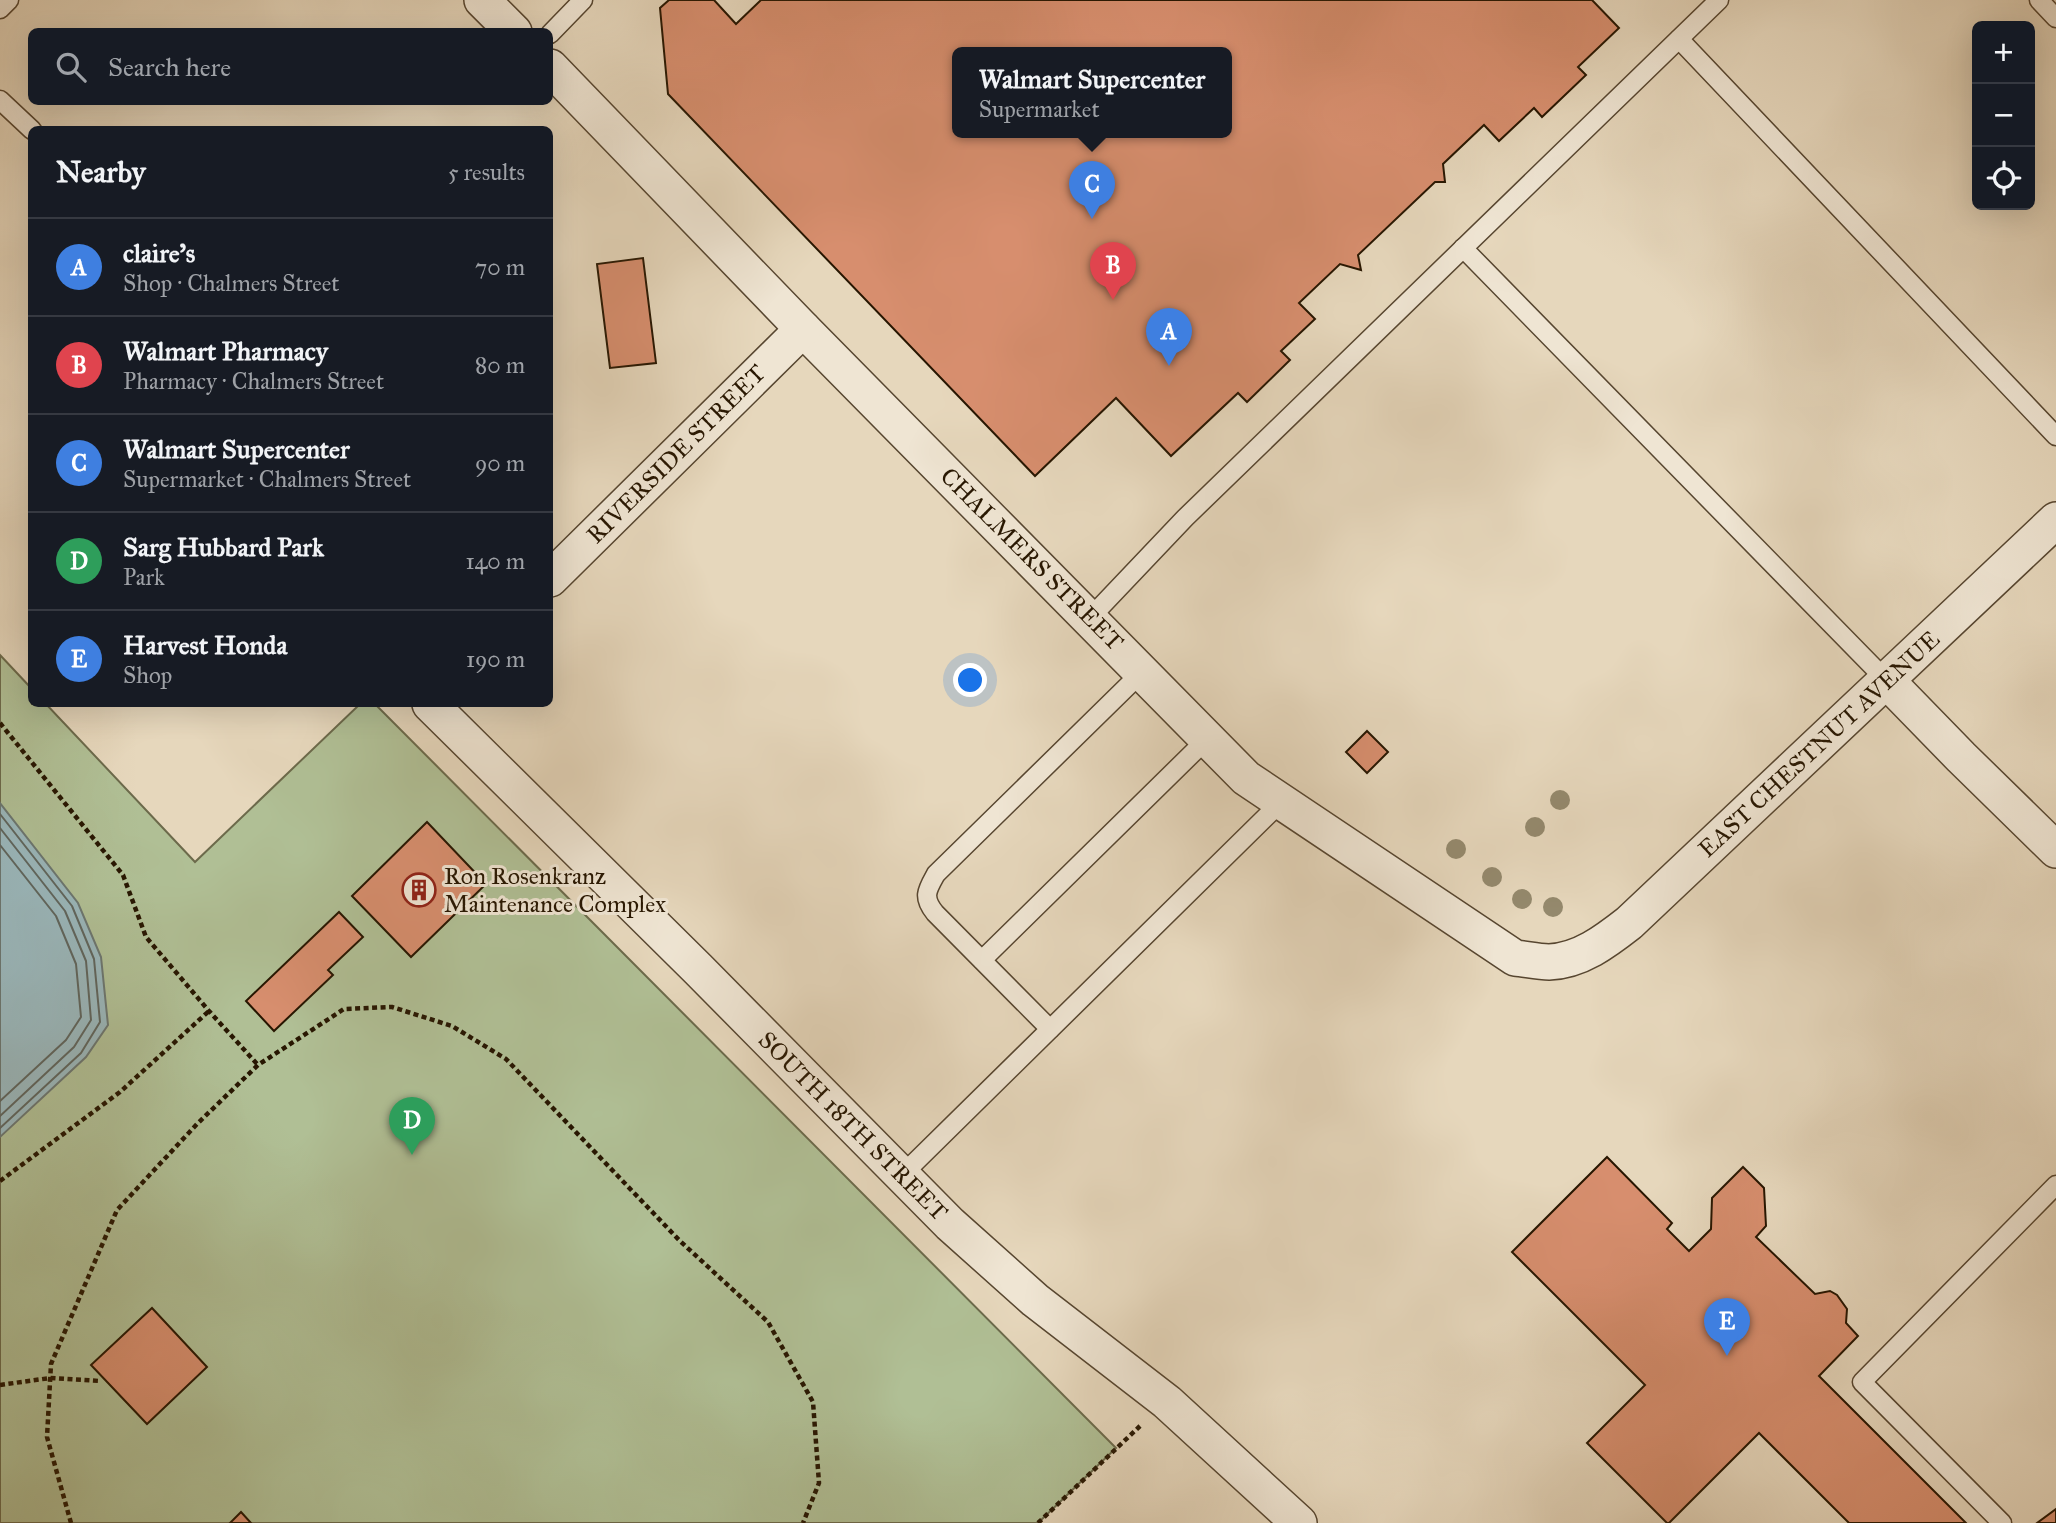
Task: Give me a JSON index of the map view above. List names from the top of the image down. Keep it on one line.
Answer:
{"streets":{"street":["RIVERSIDE STREET","CHALMERS STREET","EAST CHESTNUT AVENUE","SOUTH 18TH STREET"]},"crossings":[["RIVERSIDE STREET","CHALMERS STREET"],["CHALMERS STREET","EAST CHESTNUT AVENUE"]],"places":{"building":["Ron Rosenkranz Maintenance Complex"]},"page":{"map_buttons":["+","−"],"search":"Search here","popup":["Walmart Supercenter","Supermarket"],"heading":["Nearby","5 results"],"pins":["C","B","A","D","E"],"list":[{"mark":"A","name":"claire's","note":"Shop · Chalmers Street","value":"70 m"},{"mark":"B","name":"Walmart Pharmacy","note":"Pharmacy · Chalmers Street","value":"80 m"},{"mark":"C","name":"Walmart Supercenter","note":"Supermarket · Chalmers Street","value":"90 m"},{"mark":"D","name":"Sarg Hubbard Park","note":"Park","value":"140 m"},{"mark":"E","name":"Harvest Honda","note":"Shop","value":"190 m"}]}}
